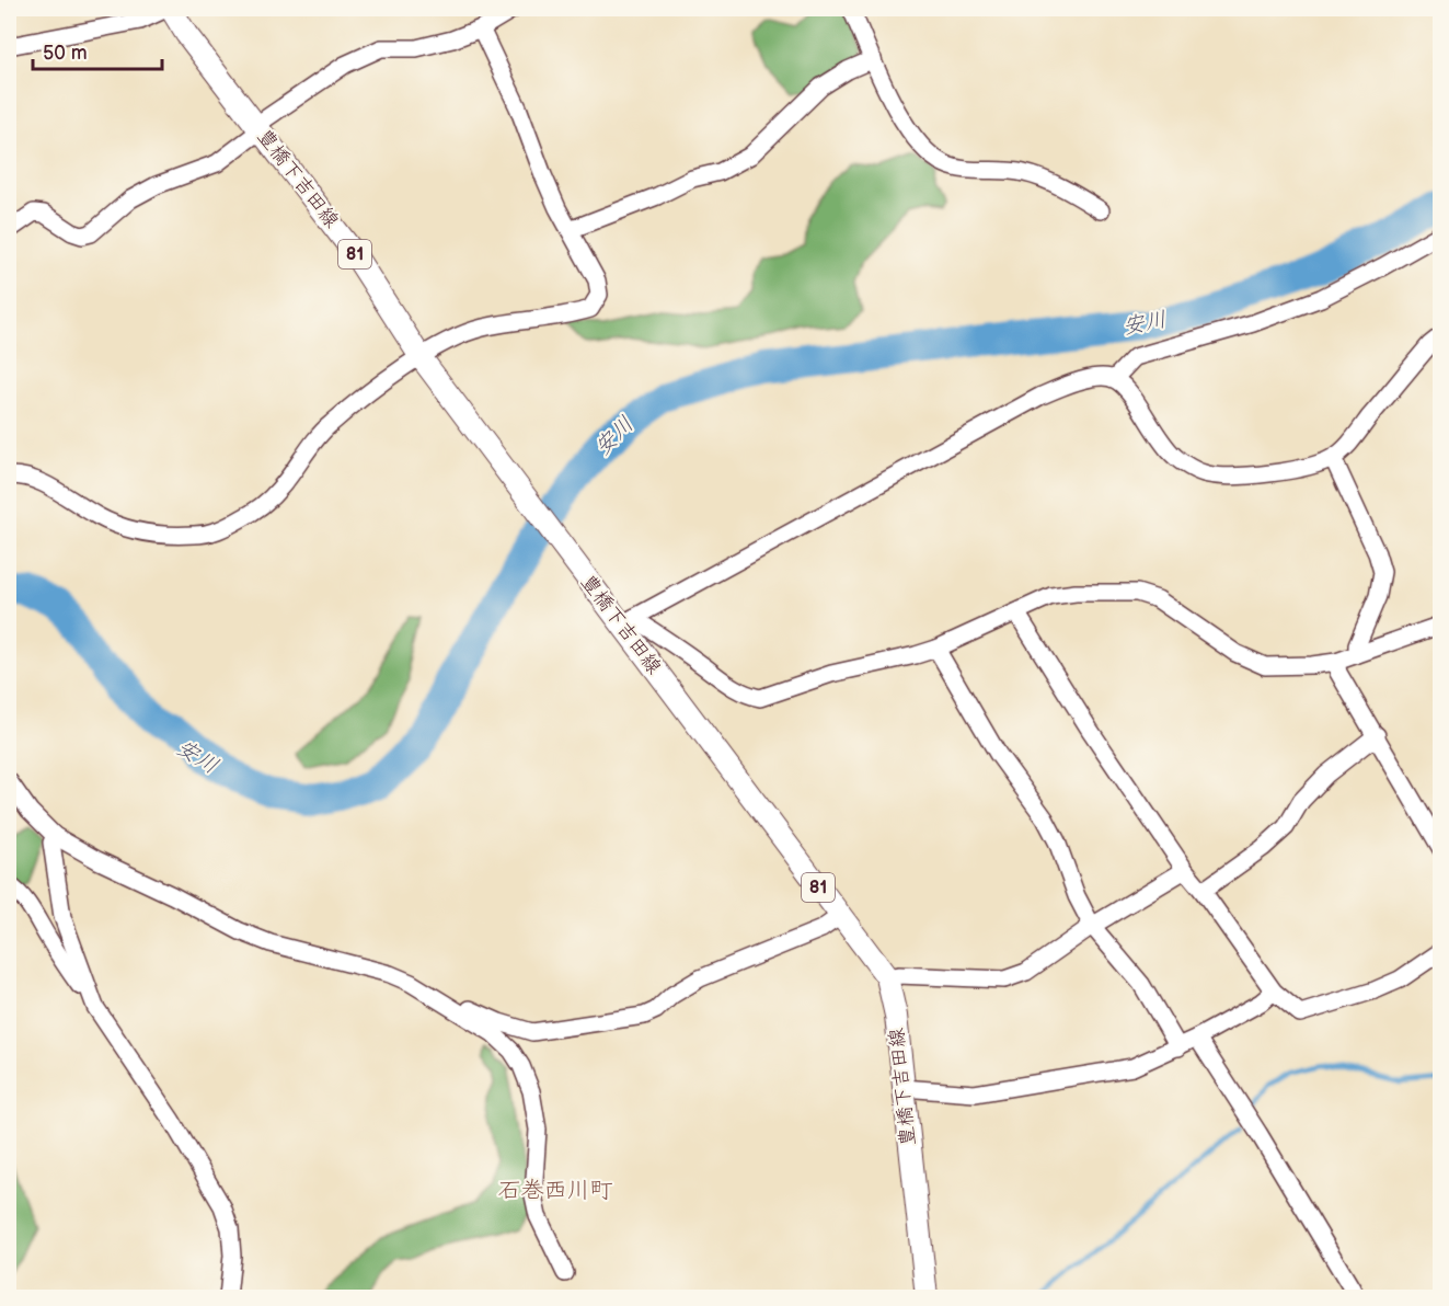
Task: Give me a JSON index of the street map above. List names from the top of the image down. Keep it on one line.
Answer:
{"streets":{"main road":["豊橋下吉田線","81"]},"districts":["石巻西川町"],"water":["安川"],"scale_bar":"50 m"}
